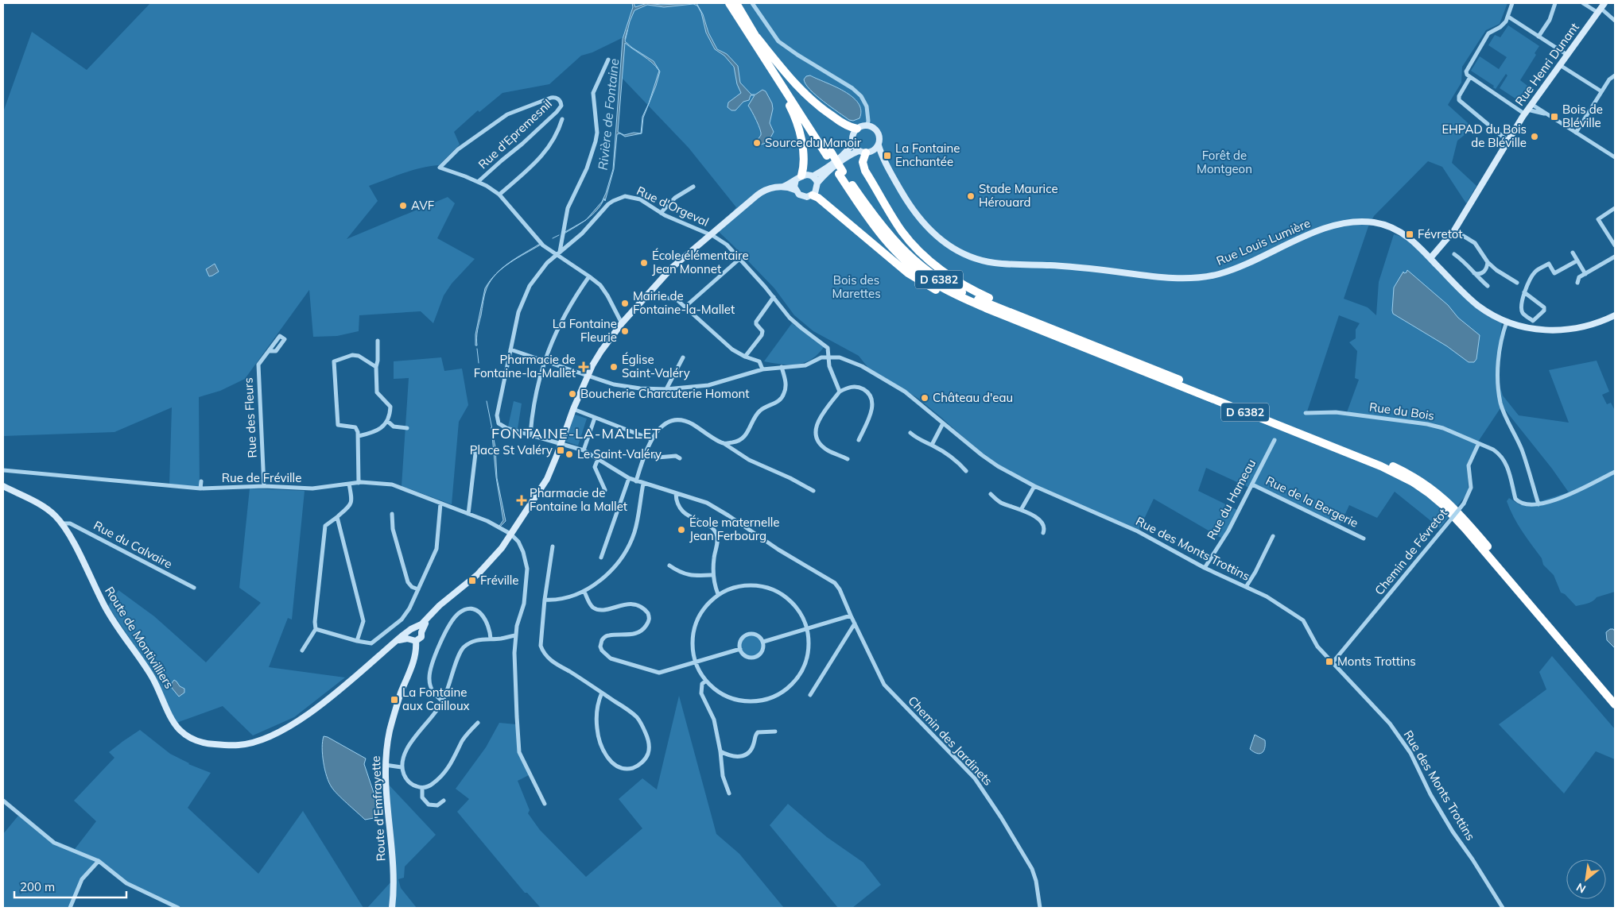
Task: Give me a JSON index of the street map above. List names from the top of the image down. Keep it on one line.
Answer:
{"streets":{"highway":["D 6382"],"street":["Rue Henri Dunant","Rue d'Epremesnil","Rue d'Orgeval","Rue Louis Lumière","Rue du Bois","Rue des Fleurs","Rue de Fréville","Rue du Hameau","Rue de la Bergerie","Rue du Calvaire","Rue des Monts Trottins","Chemin de Févretot","Route de Montivilliers","Chemin des Jardinets","Route d'Emfrayette"]},"crossings":[["Rue Henri Dunant","Rue Louis Lumière"],["Rue d'Orgeval","Rue des Monts Trottins"],["Rue d'Orgeval","Chemin des Jardinets"],["Rue du Bois","Chemin de Févretot"],["Rue des Fleurs","Rue de Fréville"],["Rue du Hameau","Rue de la Bergerie"],["Rue du Hameau","Rue des Monts Trottins"],["Rue du Calvaire","Route de Montivilliers"],["Rue des Monts Trottins","Chemin de Févretot"],["Route de Montivilliers","Route d'Emfrayette"]],"districts":["FONTAINE-LA-MALLET"],"water":["Rivière de Fontaine"],"parks":["Forêt de Montgeon","Bois des Marettes"],"places":{"transit":["Bois de Bléville","La Fontaine Enchantée","Févretot","Place St Valéry","Fréville","Monts Trottins","La Fontaine aux Cailloux"],"other":["EHPAD du Bois de Bléville","Source du Manoir","Stade Maurice Hérouard","AVF","École élémentaire Jean Monnet","Mairie de Fontaine-la-Mallet","La Fontaine Fleurie","Église Saint-Valéry","Boucherie Charcuterie Homont","Château d'eau","Le Saint-Valéry","École maternelle Jean Ferbourg"],"health":["Pharmacie de Fontaine-la-Mallet","Pharmacie de Fontaine la Mallet"]},"scale_bar":"200 m","north":"bottom left"}
